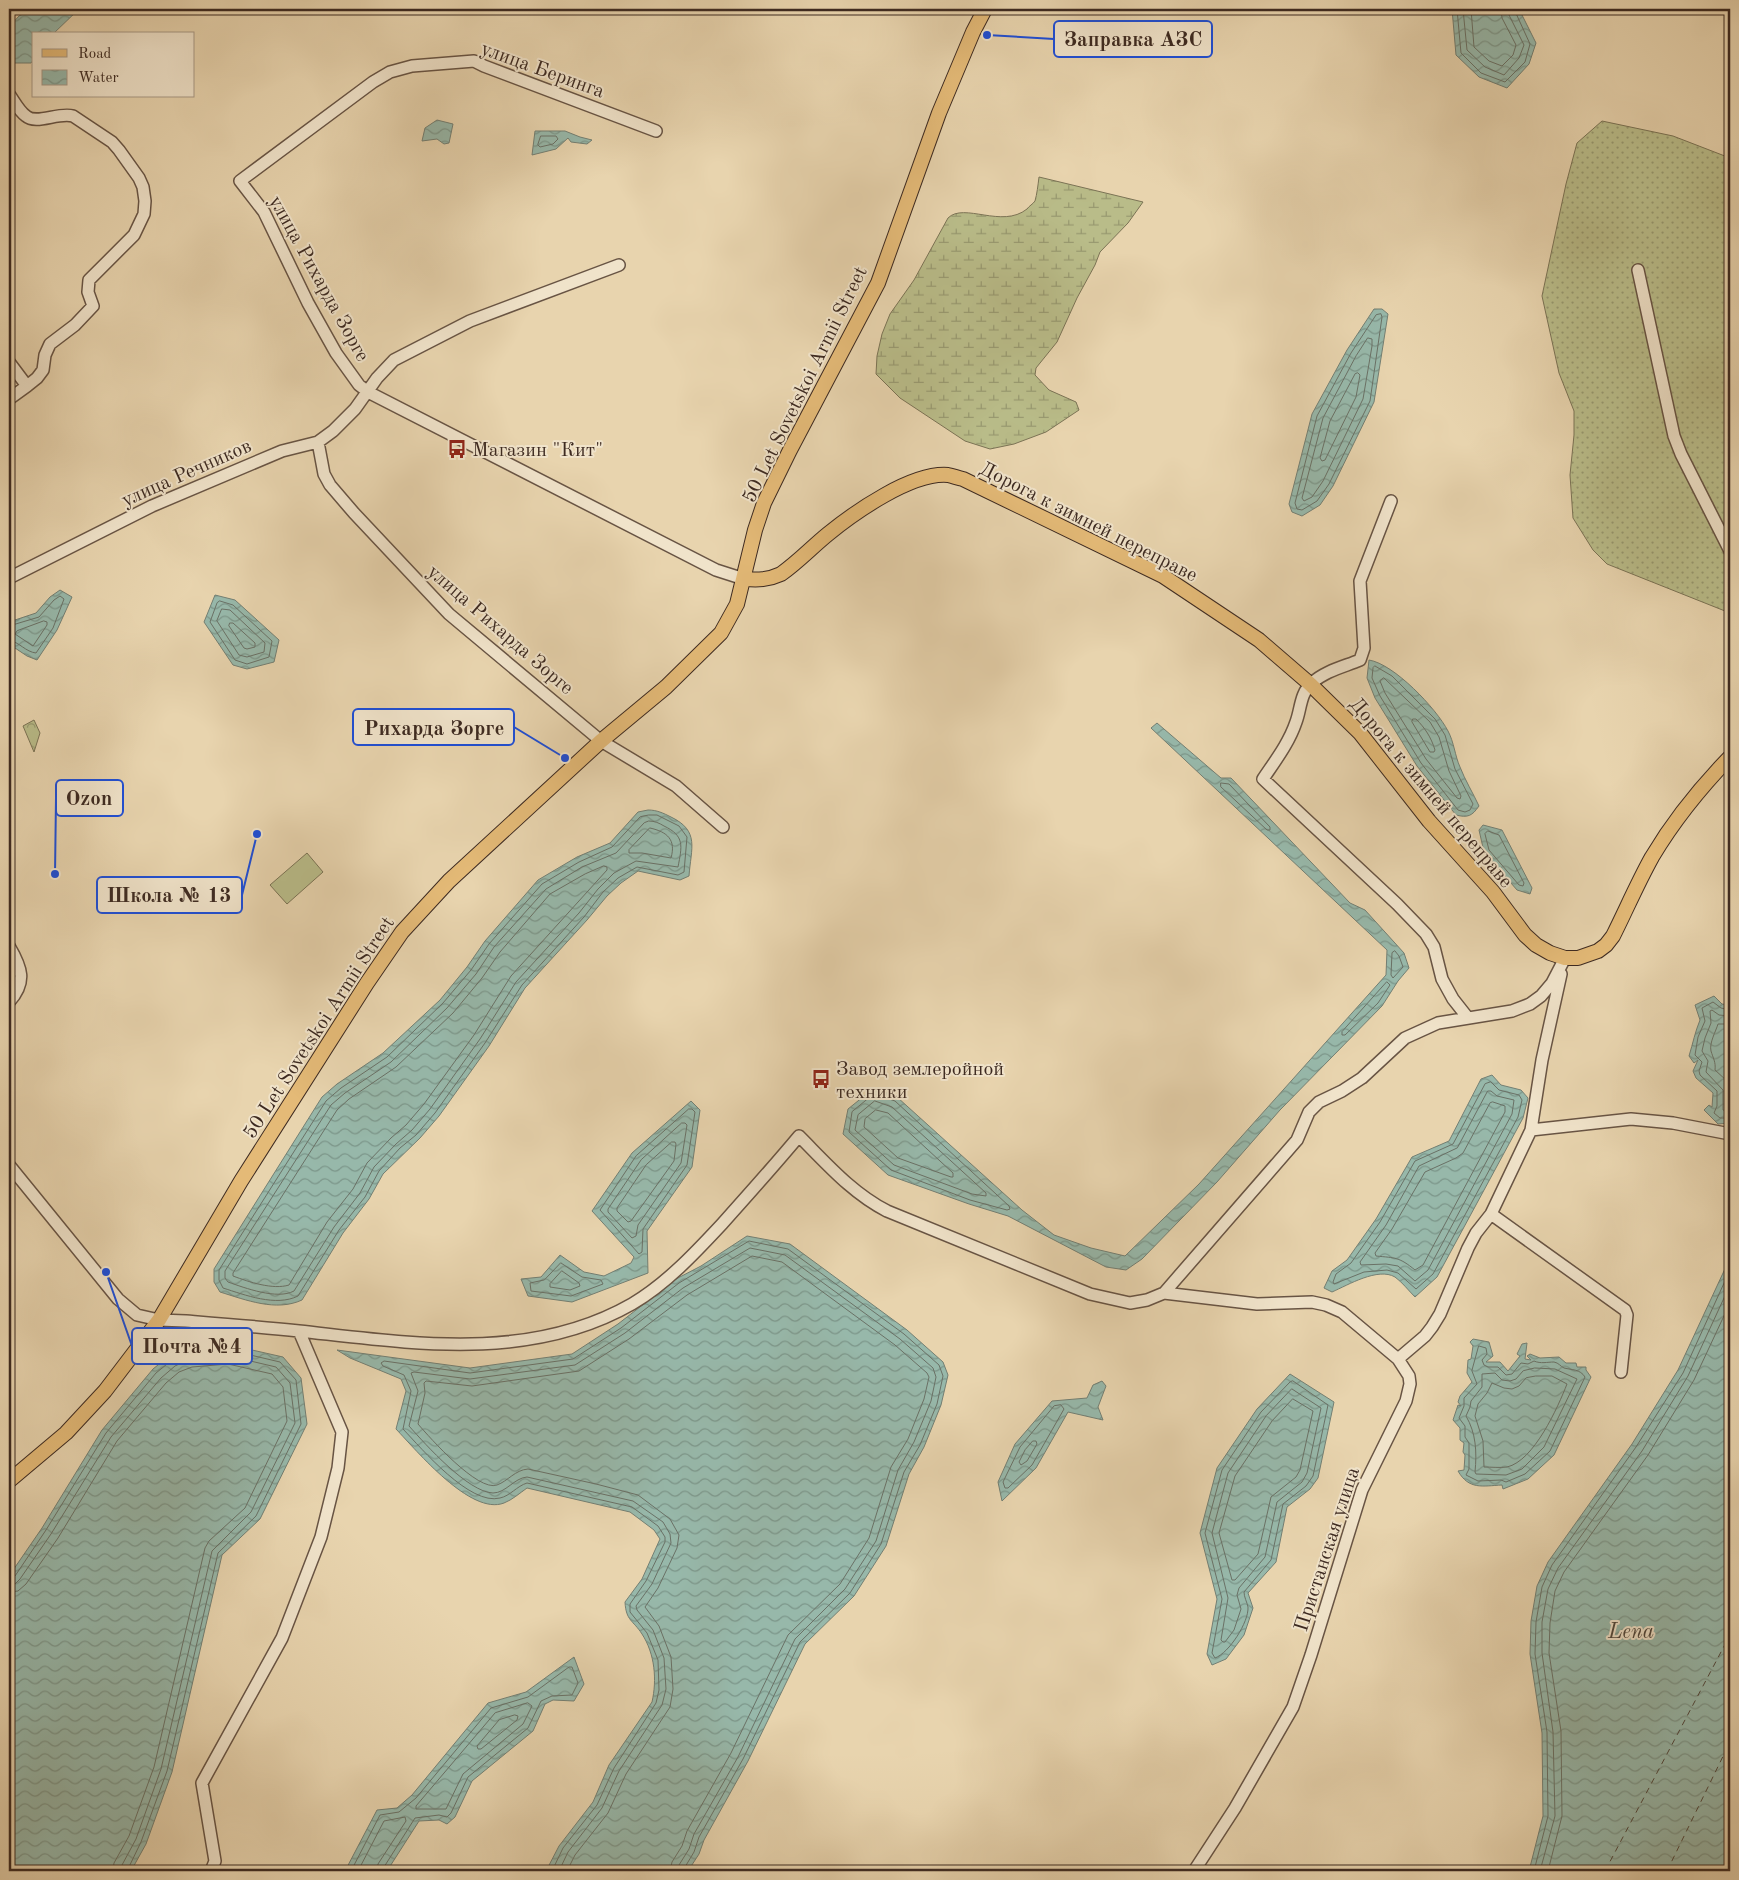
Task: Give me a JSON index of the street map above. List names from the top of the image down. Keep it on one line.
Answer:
{"streets":{"main road":["50 Let Sovetskoi Armii Street","Дорога к зимней переправе"],"street":["улица Беринга","улица Рихарда Зорге","улица Речников","Пристанская улица"]},"crossings":[["улица Беринга","улица Рихарда Зорге"],["улица Рихарда Зорге","50 Let Sovetskoi Armii Street"],["улица Рихарда Зорге","улица Речников"],["улица Рихарда Зорге","Дорога к зимней переправе"],["50 Let Sovetskoi Armii Street","Дорога к зимней переправе"]],"water":["Lena"],"places":{"other":["Заправка АЗС","Рихарда Зорге","Школа № 13","Ozon","Почта №4"],"bus stop":["Магазин \"Кит\"","Завод землеройной техники"]},"legend":["Road","Water"]}
